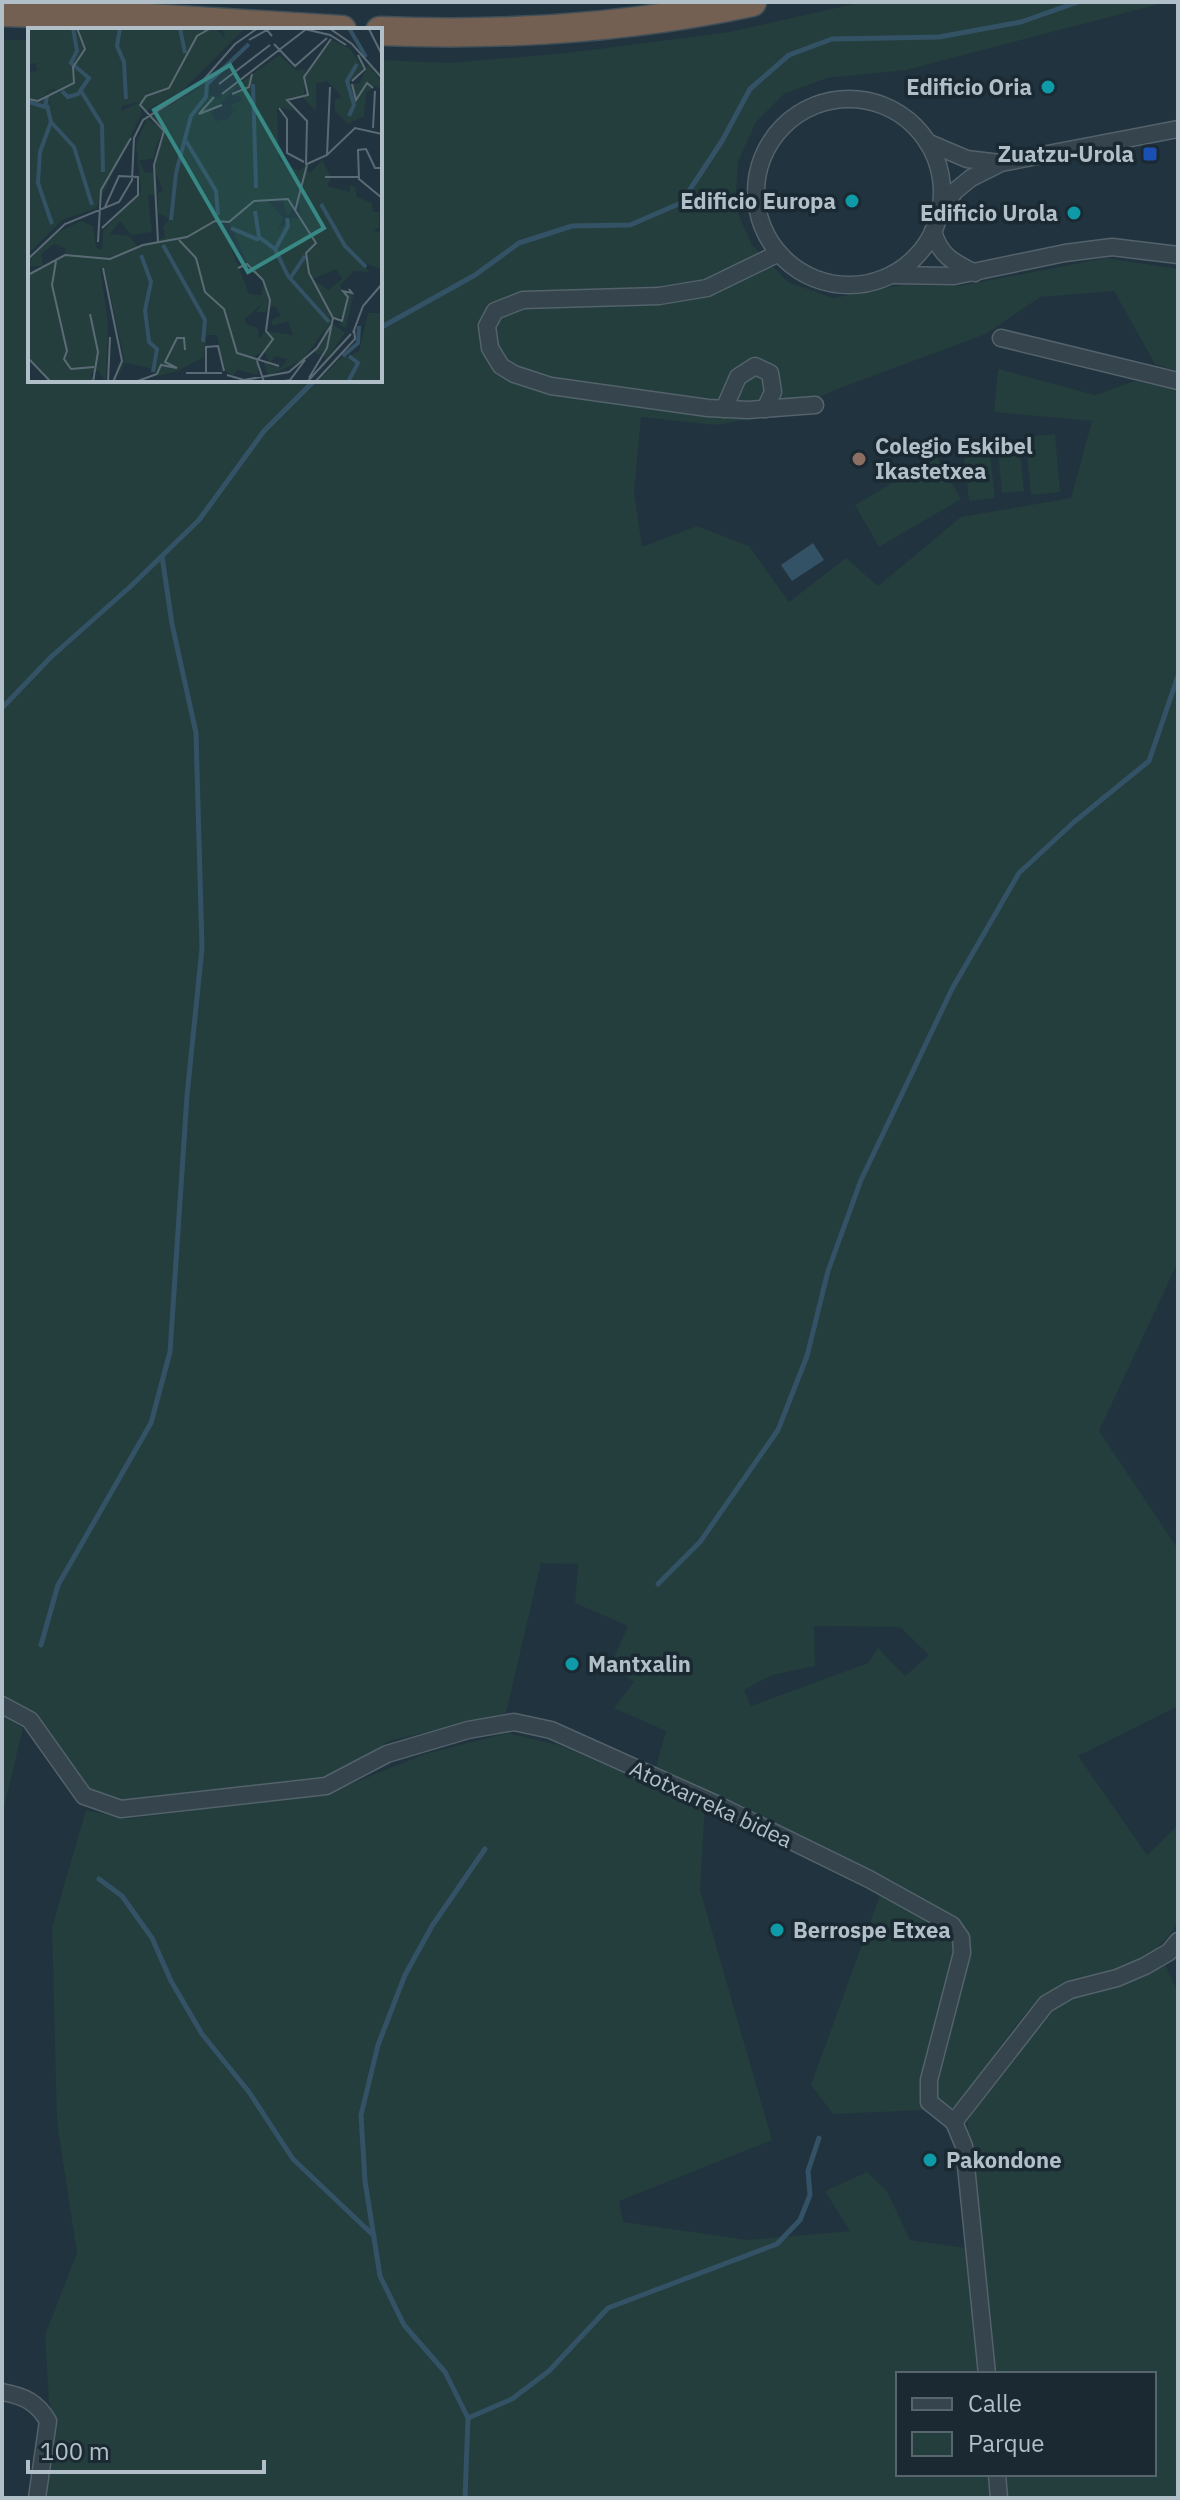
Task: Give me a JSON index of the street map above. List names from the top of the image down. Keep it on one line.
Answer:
{"streets":{"street":["Atotxarreka bidea"]},"places":{"other":["Edificio Oria","Edificio Europa","Edificio Urola","Colegio Eskibel Ikastetxea","Mantxalin","Berrospe Etxea","Pakondone"],"transit":["Zuatzu-Urola"]},"legend":["Calle","Parque"],"scale_bar":"100 m"}
